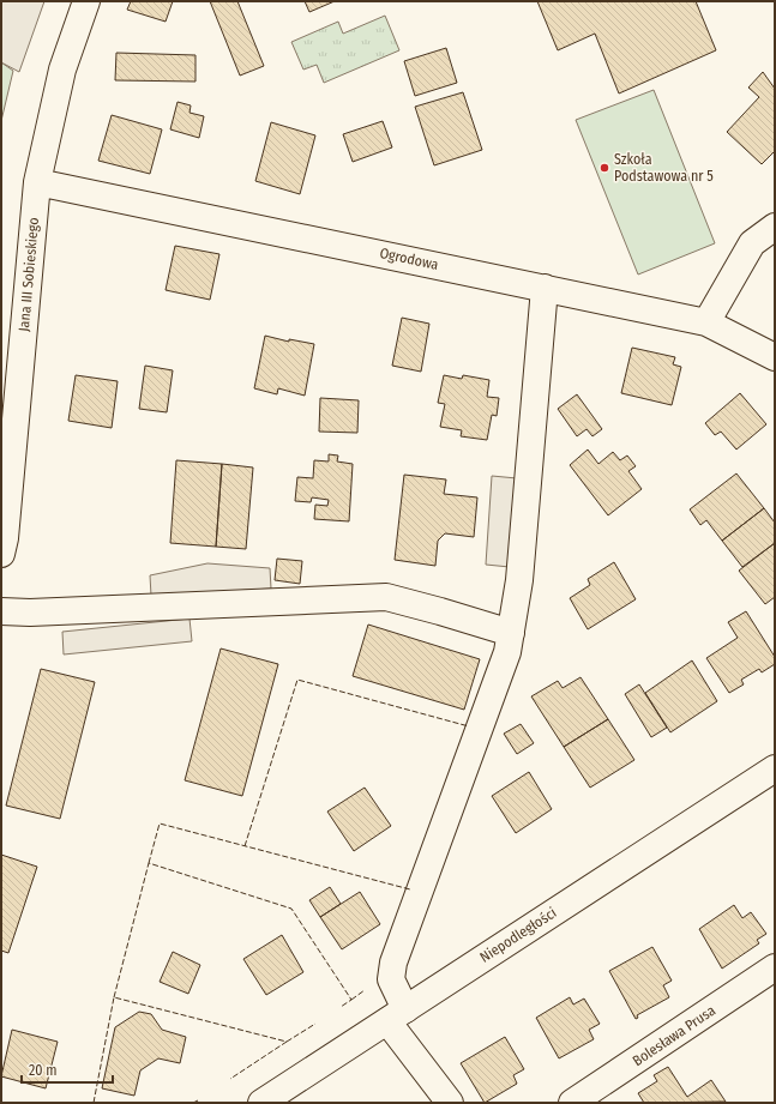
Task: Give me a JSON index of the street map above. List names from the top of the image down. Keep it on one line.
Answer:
{"streets":{"street":["Ogrodowa","Jana III Sobieskiego","Niepodległości","Bolesława Prusa"]},"crossings":[["Ogrodowa","Jana III Sobieskiego"]],"places":["Szkoła Podstawowa nr 5"],"scale_bar":"20 m"}
